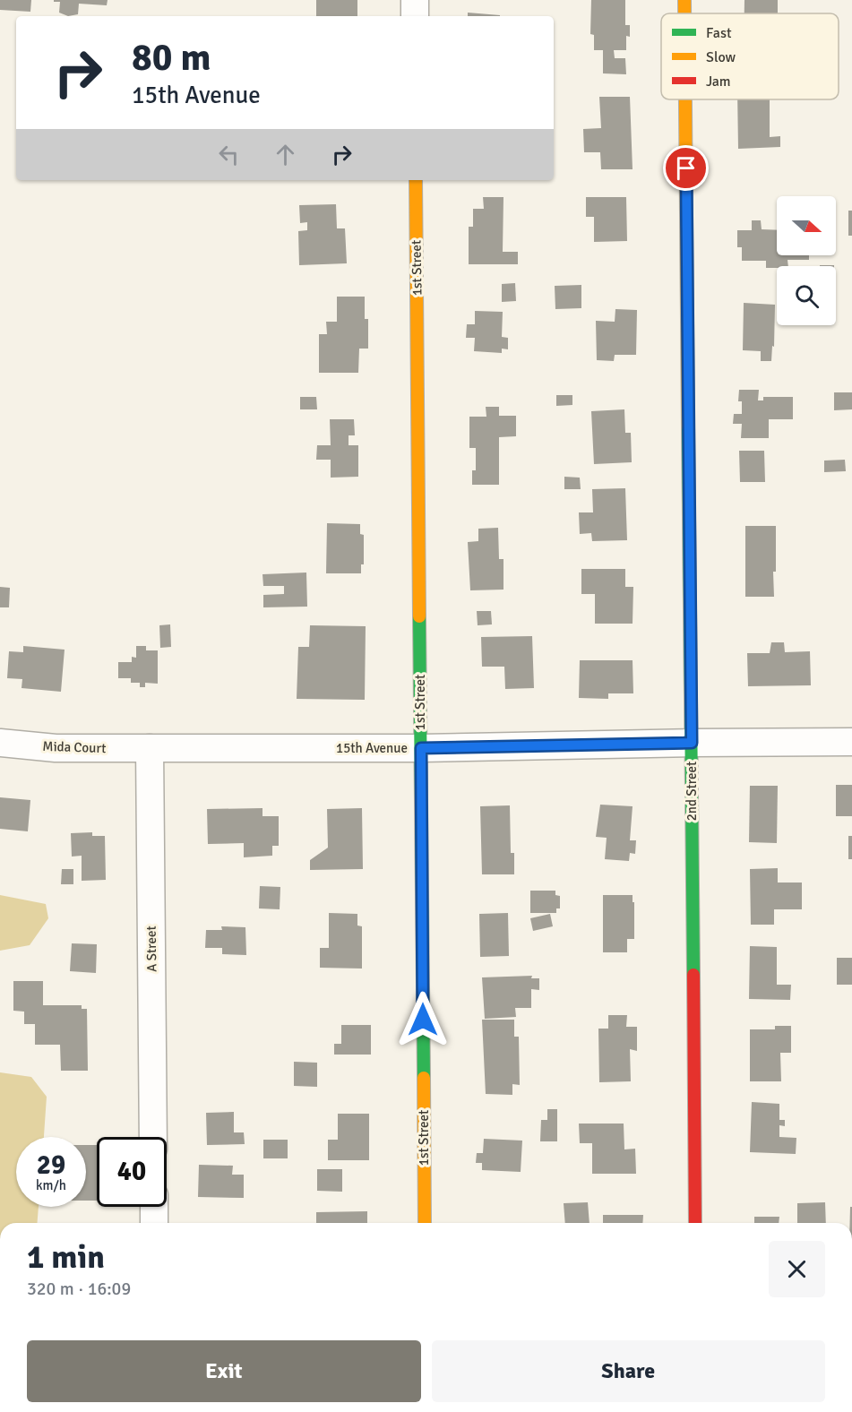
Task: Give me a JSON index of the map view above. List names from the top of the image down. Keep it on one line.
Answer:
{"streets":{"street":["1st Street","Mida Court","15th Avenue","2nd Street","A Street"]},"crossings":[["1st Street","15th Avenue"],["Mida Court","15th Avenue"],["Mida Court","A Street"],["15th Avenue","2nd Street"],["15th Avenue","A Street"]],"legend":["Fast","Slow","Jam"],"north":"right","page":{"turn":["80 m","15th Avenue"],"speed":"29 km/h","limit":"40","heading":["1 min","320 m · 16:09"],"buttons":["Exit","Share"]}}
